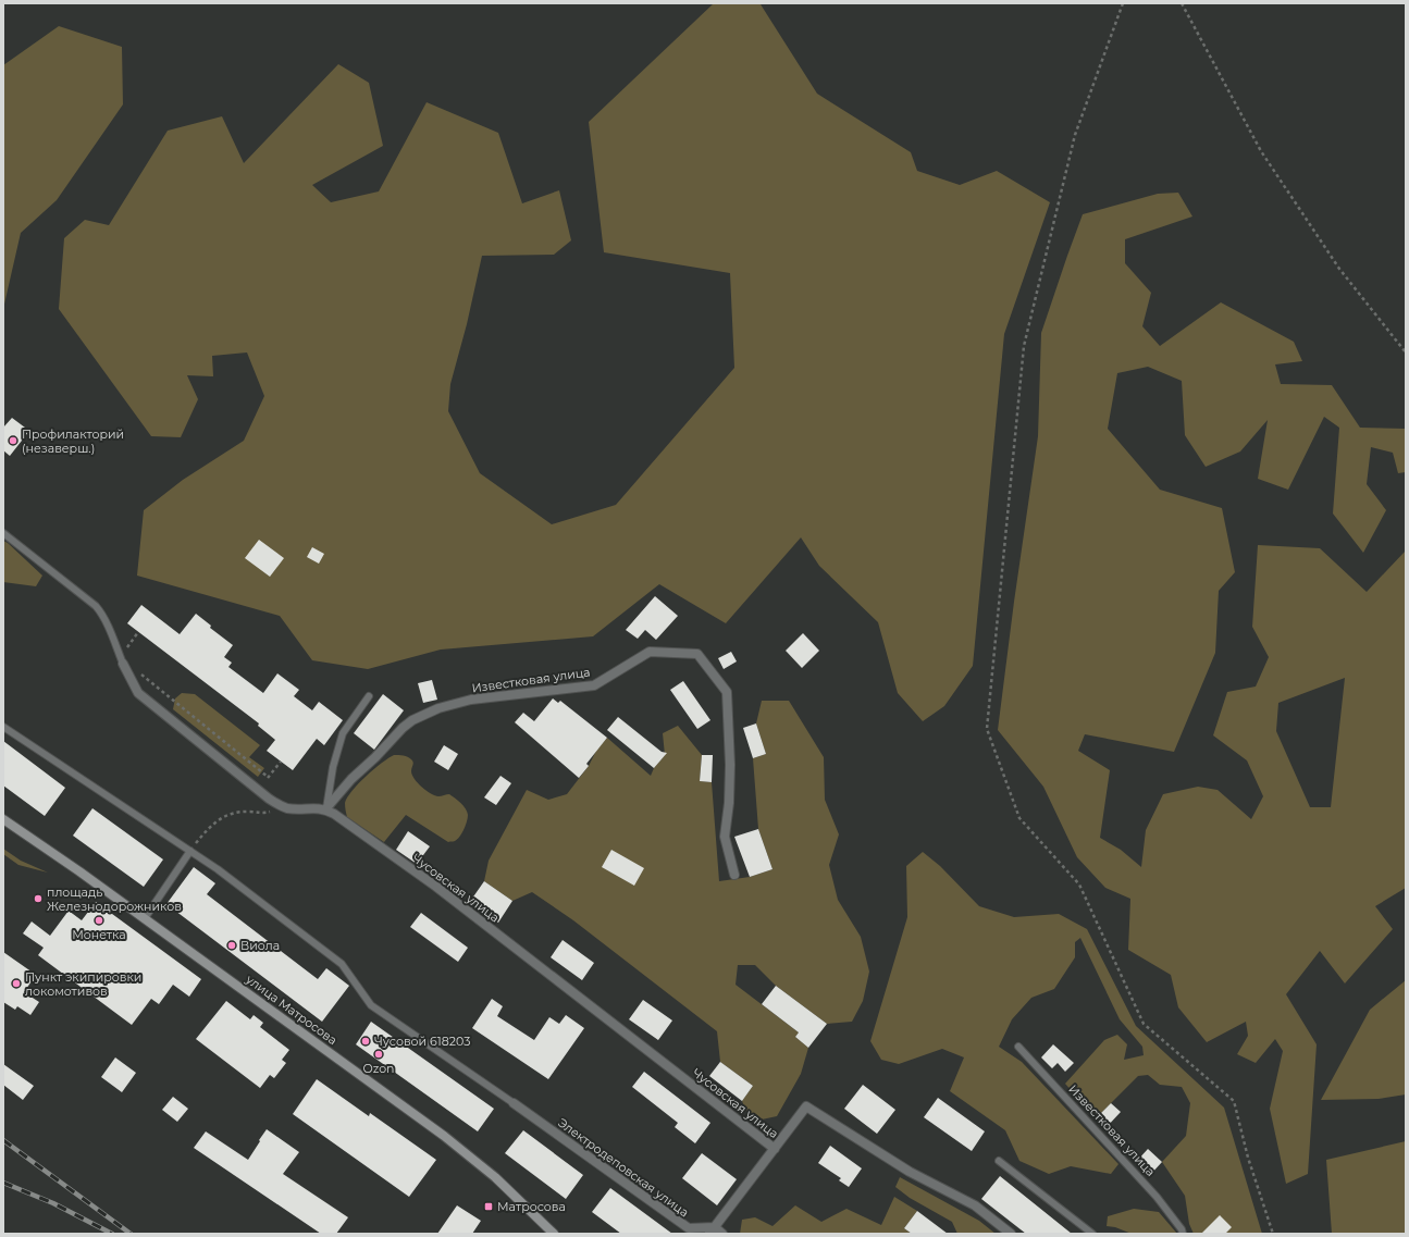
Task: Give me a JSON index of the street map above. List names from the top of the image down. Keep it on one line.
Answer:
{"streets":{"street":["Известковая улица","Чусовская улица","улица Матросова","Электродеповская улица"]},"crossings":[["Известковая улица","Чусовская улица"]],"places":{"other":["Профилакторий (незаверш.)","площадь Железнодорожников","Монетка","Виола","Пункт экипировки локомотивов","Чусовой 618203","Ozon"],"transit":["Матросова"]}}
